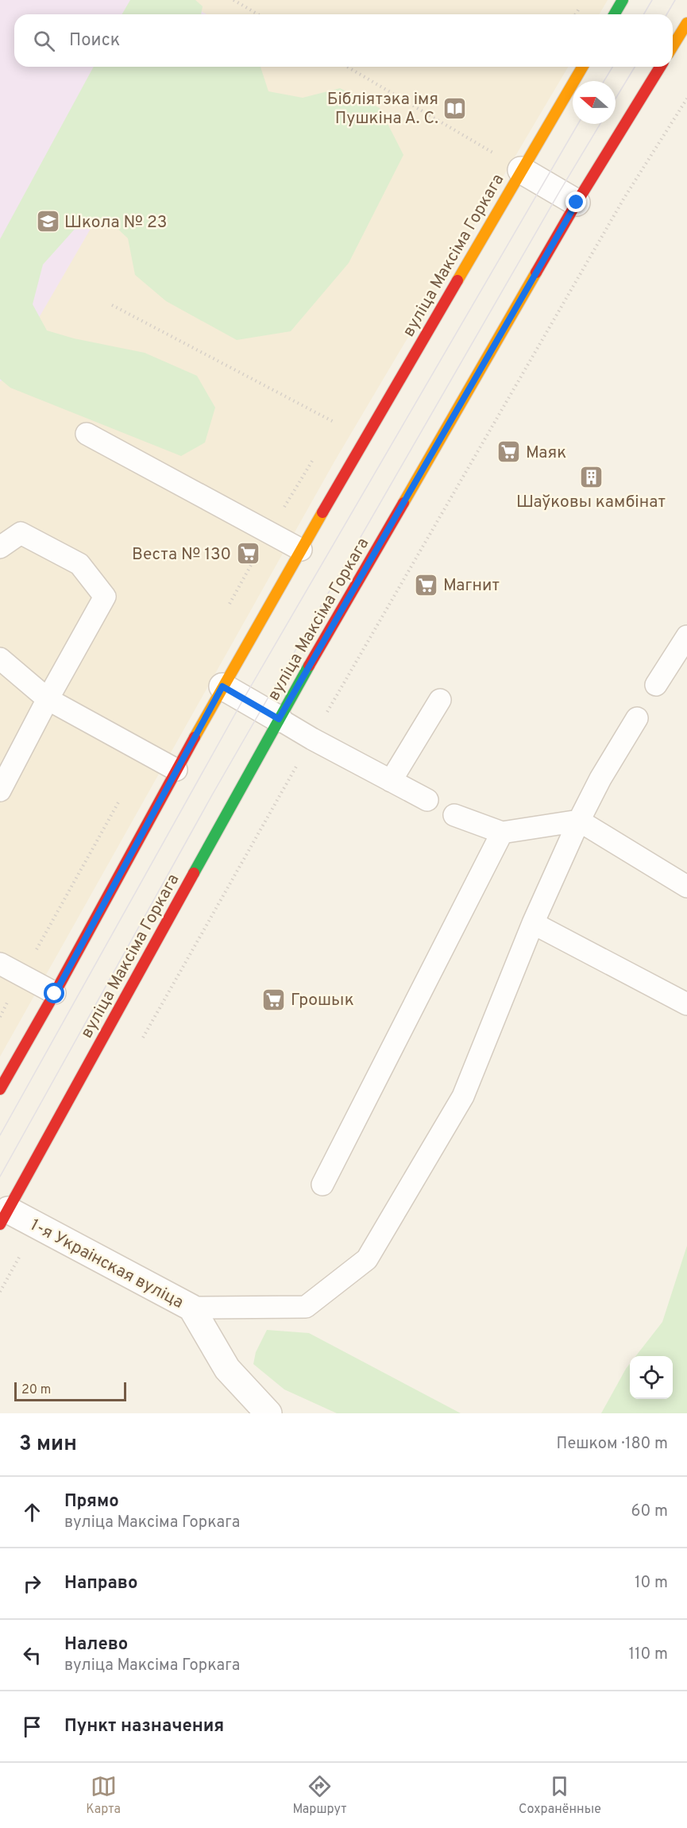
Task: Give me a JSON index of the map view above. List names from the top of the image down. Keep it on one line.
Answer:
{"streets":{"main road":["вуліца Максіма Горкага"],"street":["1-я Украінская вуліца"]},"crossings":[["вуліца Максіма Горкага","1-я Украінская вуліца"]],"places":{"library":["Бібліятэка імя Пушкіна А. С."],"school or university":["Школа № 23"],"supermarket":["Маяк","Веста № 130","Магнит","Грошык"],"building":["Шаўковы камбінат"]},"scale_bar":"20 m","north":"left","page":{"search":"Поиск","scale":"20 m","heading":["3 мин","Пешком · 180 m"],"list":[["Прямо","вуліца Максіма Горкага","60 m"],["Направо","10 m"],["Налево","вуліца Максіма Горкага","110 m"],"Пункт назначения"],"nav":["Карта","Маршрут","Сохранённые"]}}
